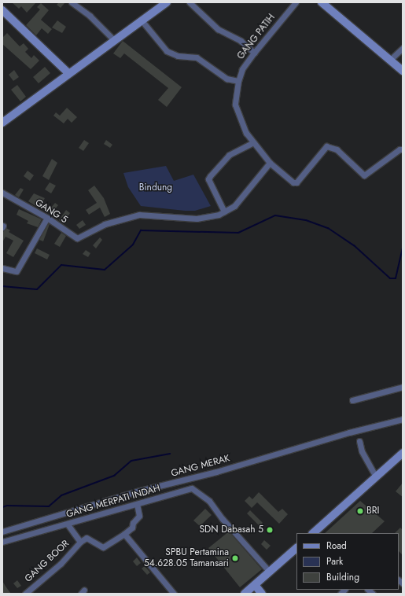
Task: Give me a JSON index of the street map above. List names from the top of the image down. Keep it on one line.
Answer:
{"streets":{"street":["GANG PATIH","GANG 5","GANG MERAK","GANG MERPATI INDAH","GANG BOOR"]},"parks":["Bindung"],"places":["BRI","SDN Dabasah 5","SPBU Pertamina 54.628.05 Tamansari"],"legend":["Road","Park","Building"]}
